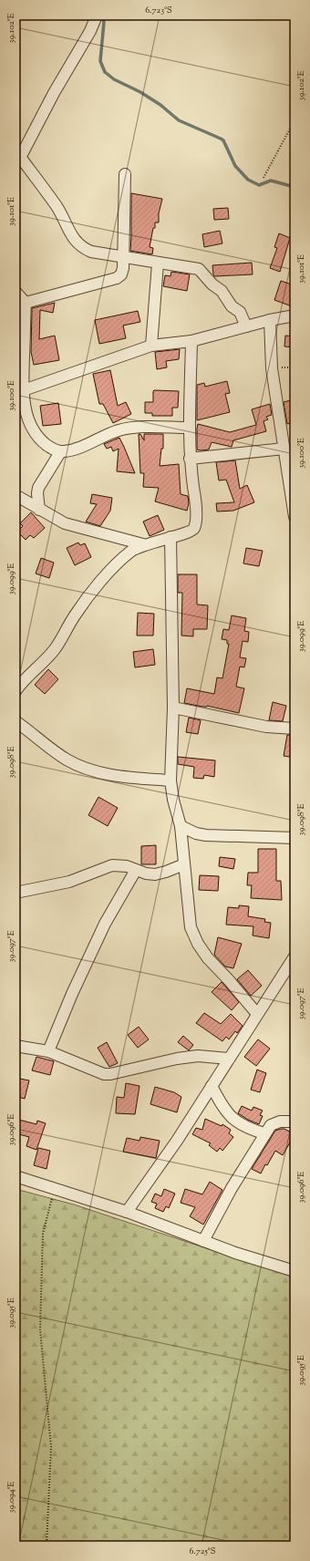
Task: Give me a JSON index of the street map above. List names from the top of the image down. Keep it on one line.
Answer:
{"coordinates":["6.723°S","39.102°E","39.101°E","39.100°E","39.099°E","39.098°E","39.097°E","39.096°E","39.095°E","39.094°E","6.725°S"]}
